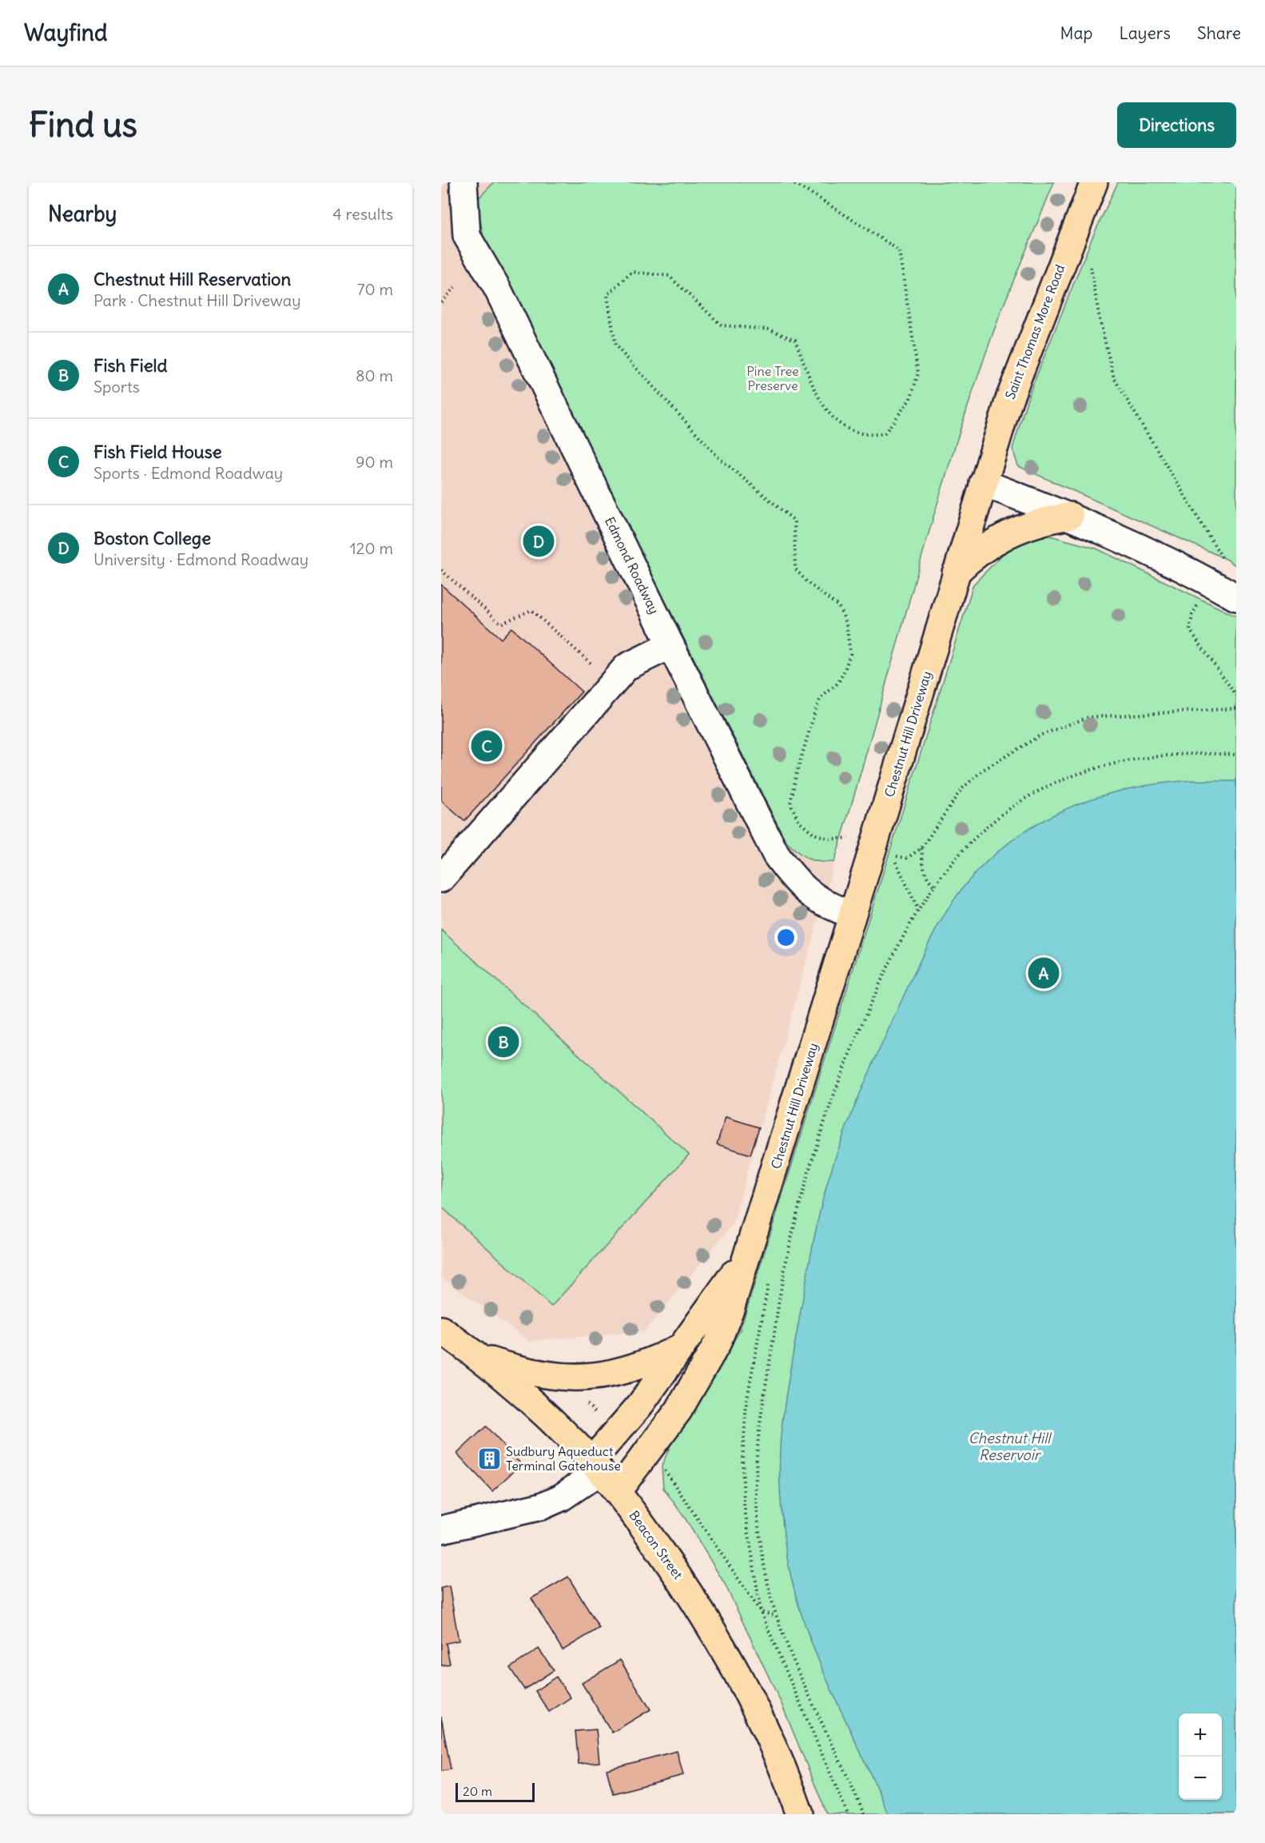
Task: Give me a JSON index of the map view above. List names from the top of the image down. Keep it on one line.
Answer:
{"streets":{"main road":["Saint Thomas More Road","Chestnut Hill Driveway","Beacon Street"],"street":["Edmond Roadway"]},"crossings":[["Saint Thomas More Road","Chestnut Hill Driveway"],["Edmond Roadway","Chestnut Hill Driveway"],["Chestnut Hill Driveway","Beacon Street"]],"water":["Chestnut Hill Reservoir"],"parks":["Pine Tree Preserve"],"places":{"building":["Sudbury Aqueduct Terminal Gatehouse"]},"scale_bar":"20 m","page":{"header":"Wayfind","nav":["Map","Layers","Share"],"buttons":"Directions","title":"Find us","heading":["Nearby","4 results"],"list":[{"mark":"A","name":"Chestnut Hill Reservation","note":"Park · Chestnut Hill Driveway","value":"70 m"},{"mark":"B","name":"Fish Field","note":"Sports","value":"80 m"},{"mark":"C","name":"Fish Field House","note":"Sports · Edmond Roadway","value":"90 m"},{"mark":"D","name":"Boston College","note":"University · Edmond Roadway","value":"120 m"}],"pins":["D","C","A","B"],"map_buttons":["+","−"],"scale":"20 m"}}
